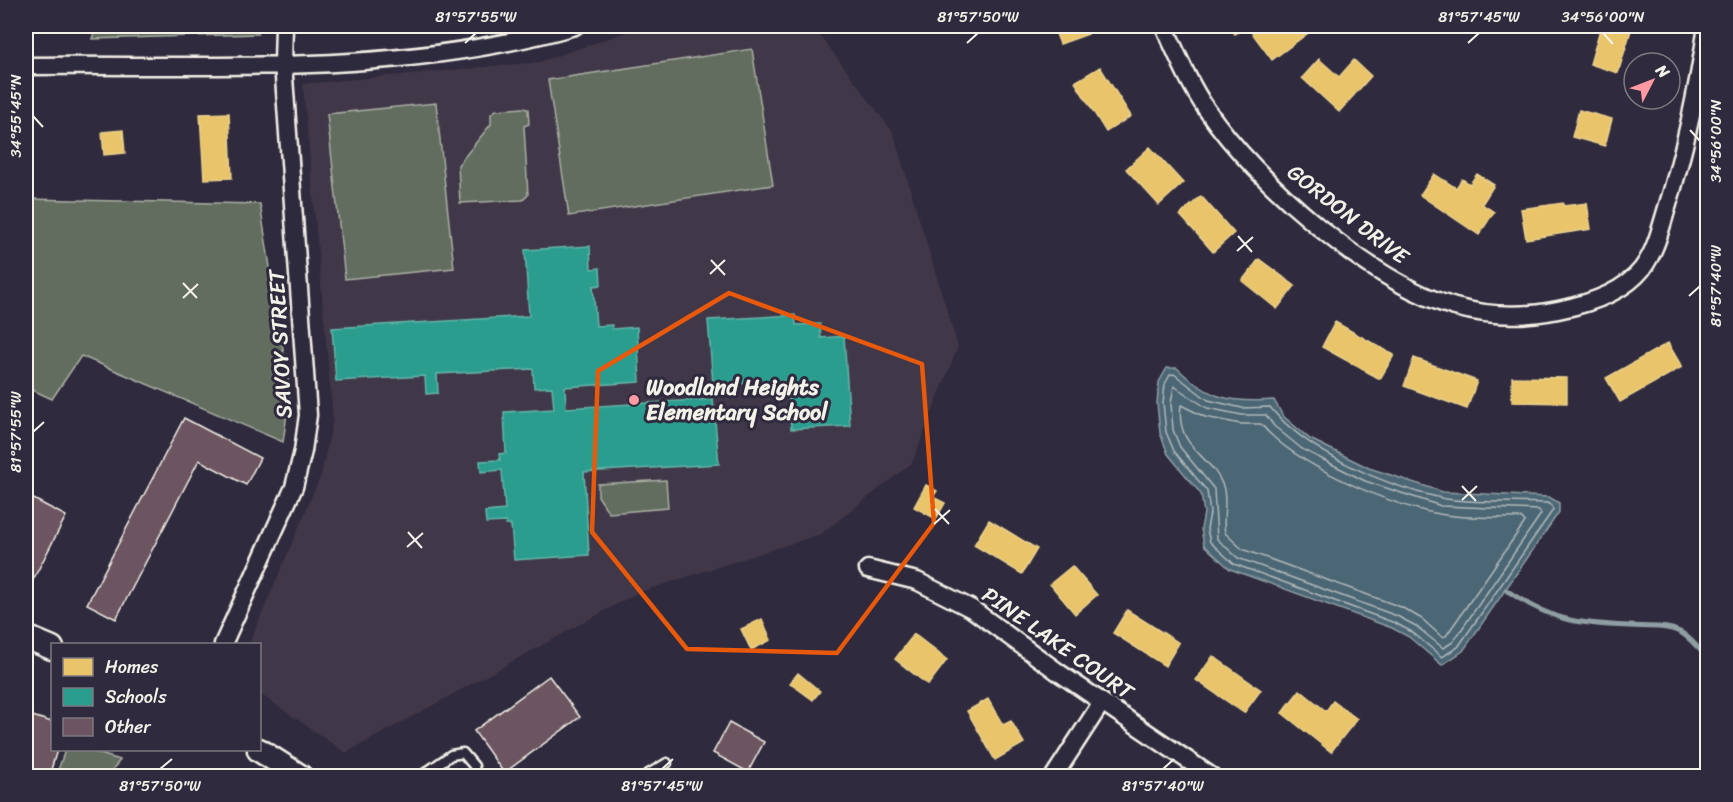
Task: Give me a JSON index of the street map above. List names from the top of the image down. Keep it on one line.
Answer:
{"streets":{"street":["GORDON DRIVE","SAVOY STREET","PINE LAKE COURT"]},"places":["Woodland Heights Elementary School"],"legend":["Homes","Schools","Other"],"north":"top right","coordinates":["81°57'55\"W","81°57'50\"W","81°57'45\"W","34°56'00\"N","34°55'45\"N","81°57'40\"W"]}
